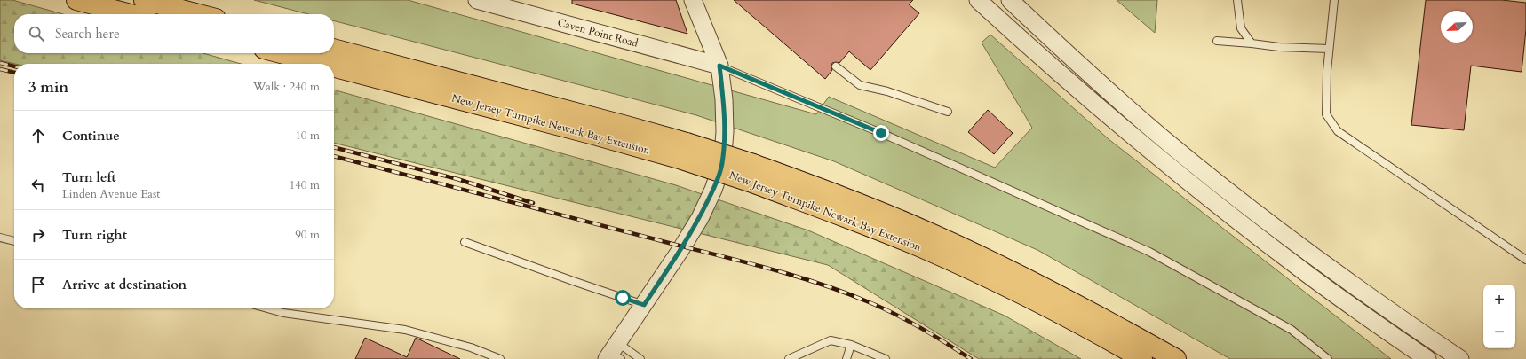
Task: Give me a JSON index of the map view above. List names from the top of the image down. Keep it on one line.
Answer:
{"streets":{"highway":["New Jersey Turnpike Newark Bay Extension"],"street":["Caven Point Road"]},"north":"bottom left","page":{"search":"Search here","heading":["3 min","Walk · 240 m"],"list":[["Continue","10 m"],["Turn left","Linden Avenue East","140 m"],["Turn right","90 m"],"Arrive at destination"],"map_buttons":["+","−"]}}
